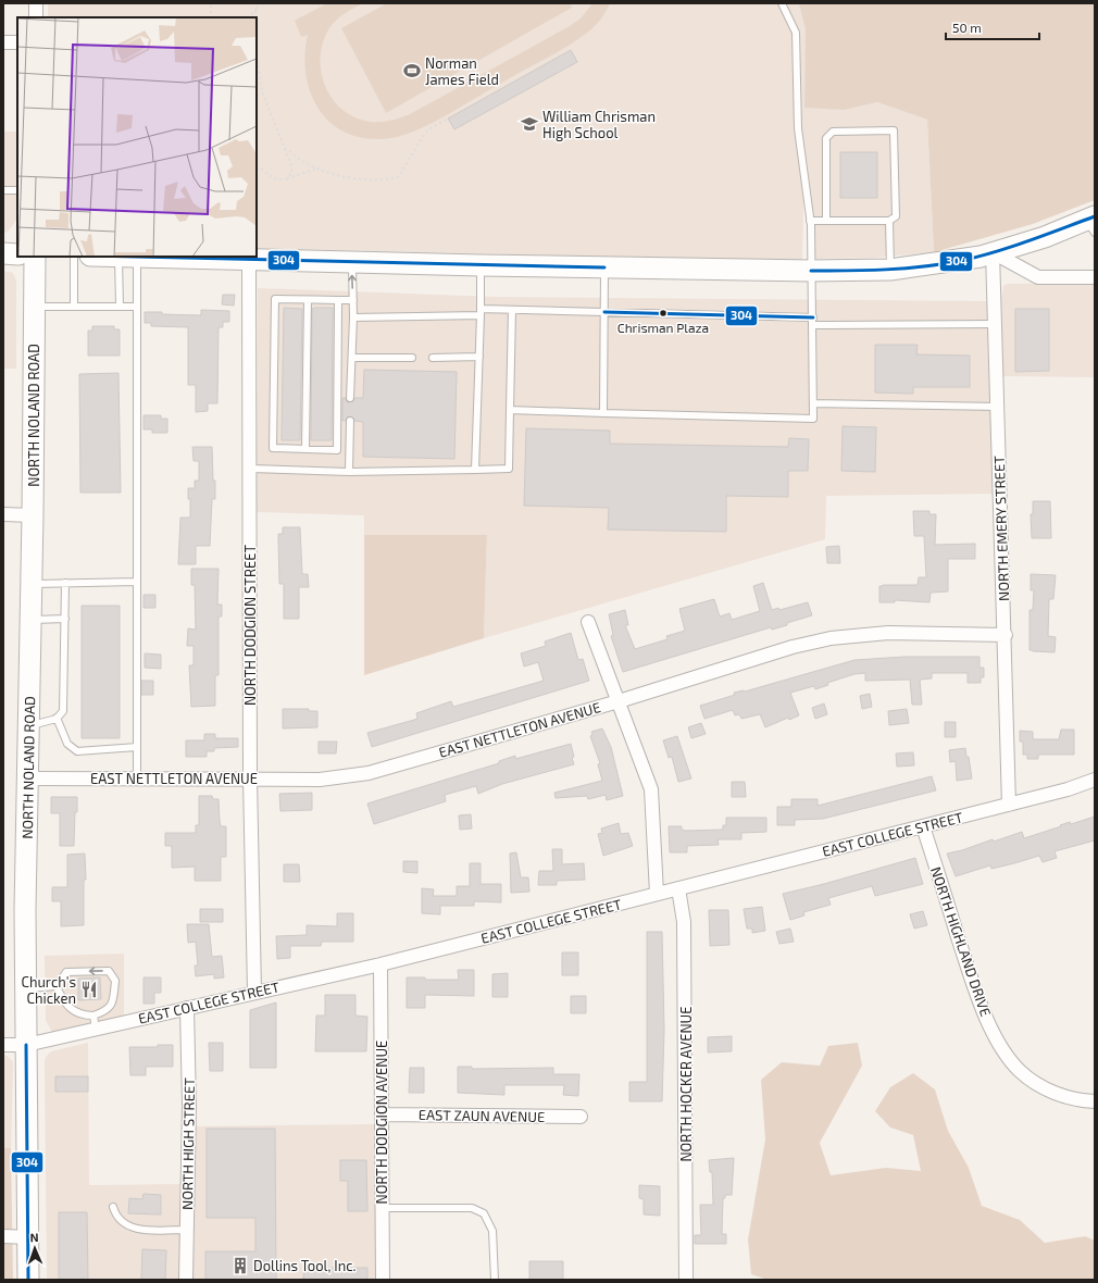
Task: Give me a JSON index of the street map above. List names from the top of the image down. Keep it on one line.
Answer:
{"streets":{"main road":["NORTH NOLAND ROAD"],"street":["NORTH EMERY STREET","NORTH DODGION STREET","EAST NETTLETON AVENUE","EAST COLLEGE STREET","NORTH HIGHLAND DRIVE","NORTH HOCKER AVENUE","EAST ZAUN AVENUE","NORTH DODGION AVENUE","NORTH HIGH STREET"]},"crossings":[["NORTH NOLAND ROAD","EAST NETTLETON AVENUE"],["NORTH NOLAND ROAD","EAST COLLEGE STREET"],["NORTH EMERY STREET","EAST NETTLETON AVENUE"],["NORTH EMERY STREET","EAST COLLEGE STREET"],["NORTH DODGION STREET","EAST NETTLETON AVENUE"],["NORTH DODGION STREET","EAST COLLEGE STREET"],["EAST COLLEGE STREET","NORTH HIGHLAND DRIVE"],["EAST COLLEGE STREET","NORTH HOCKER AVENUE"],["EAST COLLEGE STREET","NORTH DODGION AVENUE"],["EAST COLLEGE STREET","NORTH HIGH STREET"],["EAST ZAUN AVENUE","NORTH DODGION AVENUE"]],"places":{"sports":["Norman James Field"],"school or university":["William Chrisman High School"],"other":["Chrisman Plaza"],"restaurant":["Church's Chicken"],"building":["Dollins Tool, Inc."]},"lines":["transit line 304"],"scale_bar":"50 m","north":"top"}
